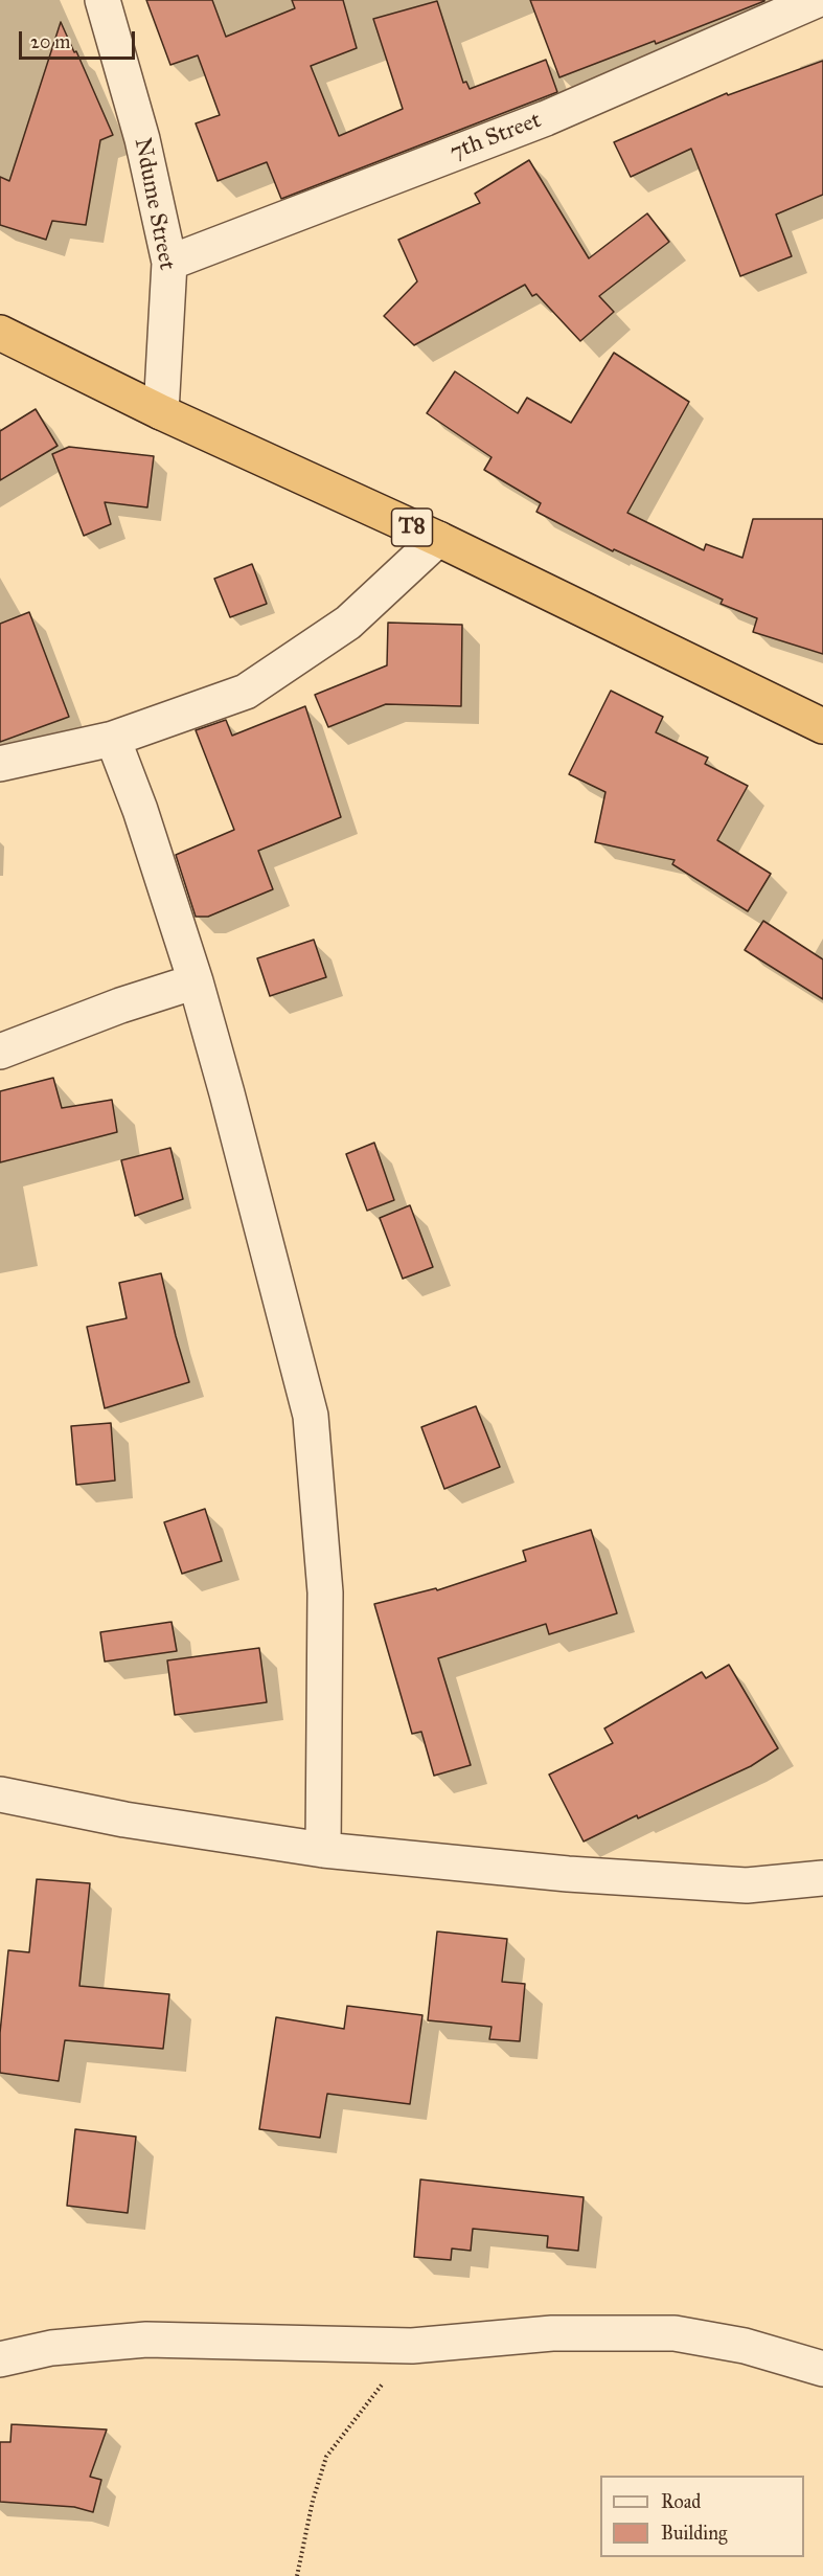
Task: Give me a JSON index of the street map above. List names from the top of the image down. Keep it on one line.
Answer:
{"streets":{"highway":["T8"],"street":["7th Street","Ndume Street"]},"crossings":[["7th Street","Ndume Street"],["Ndume Street","T8"]],"legend":["Road","Building"],"scale_bar":"20 m"}
